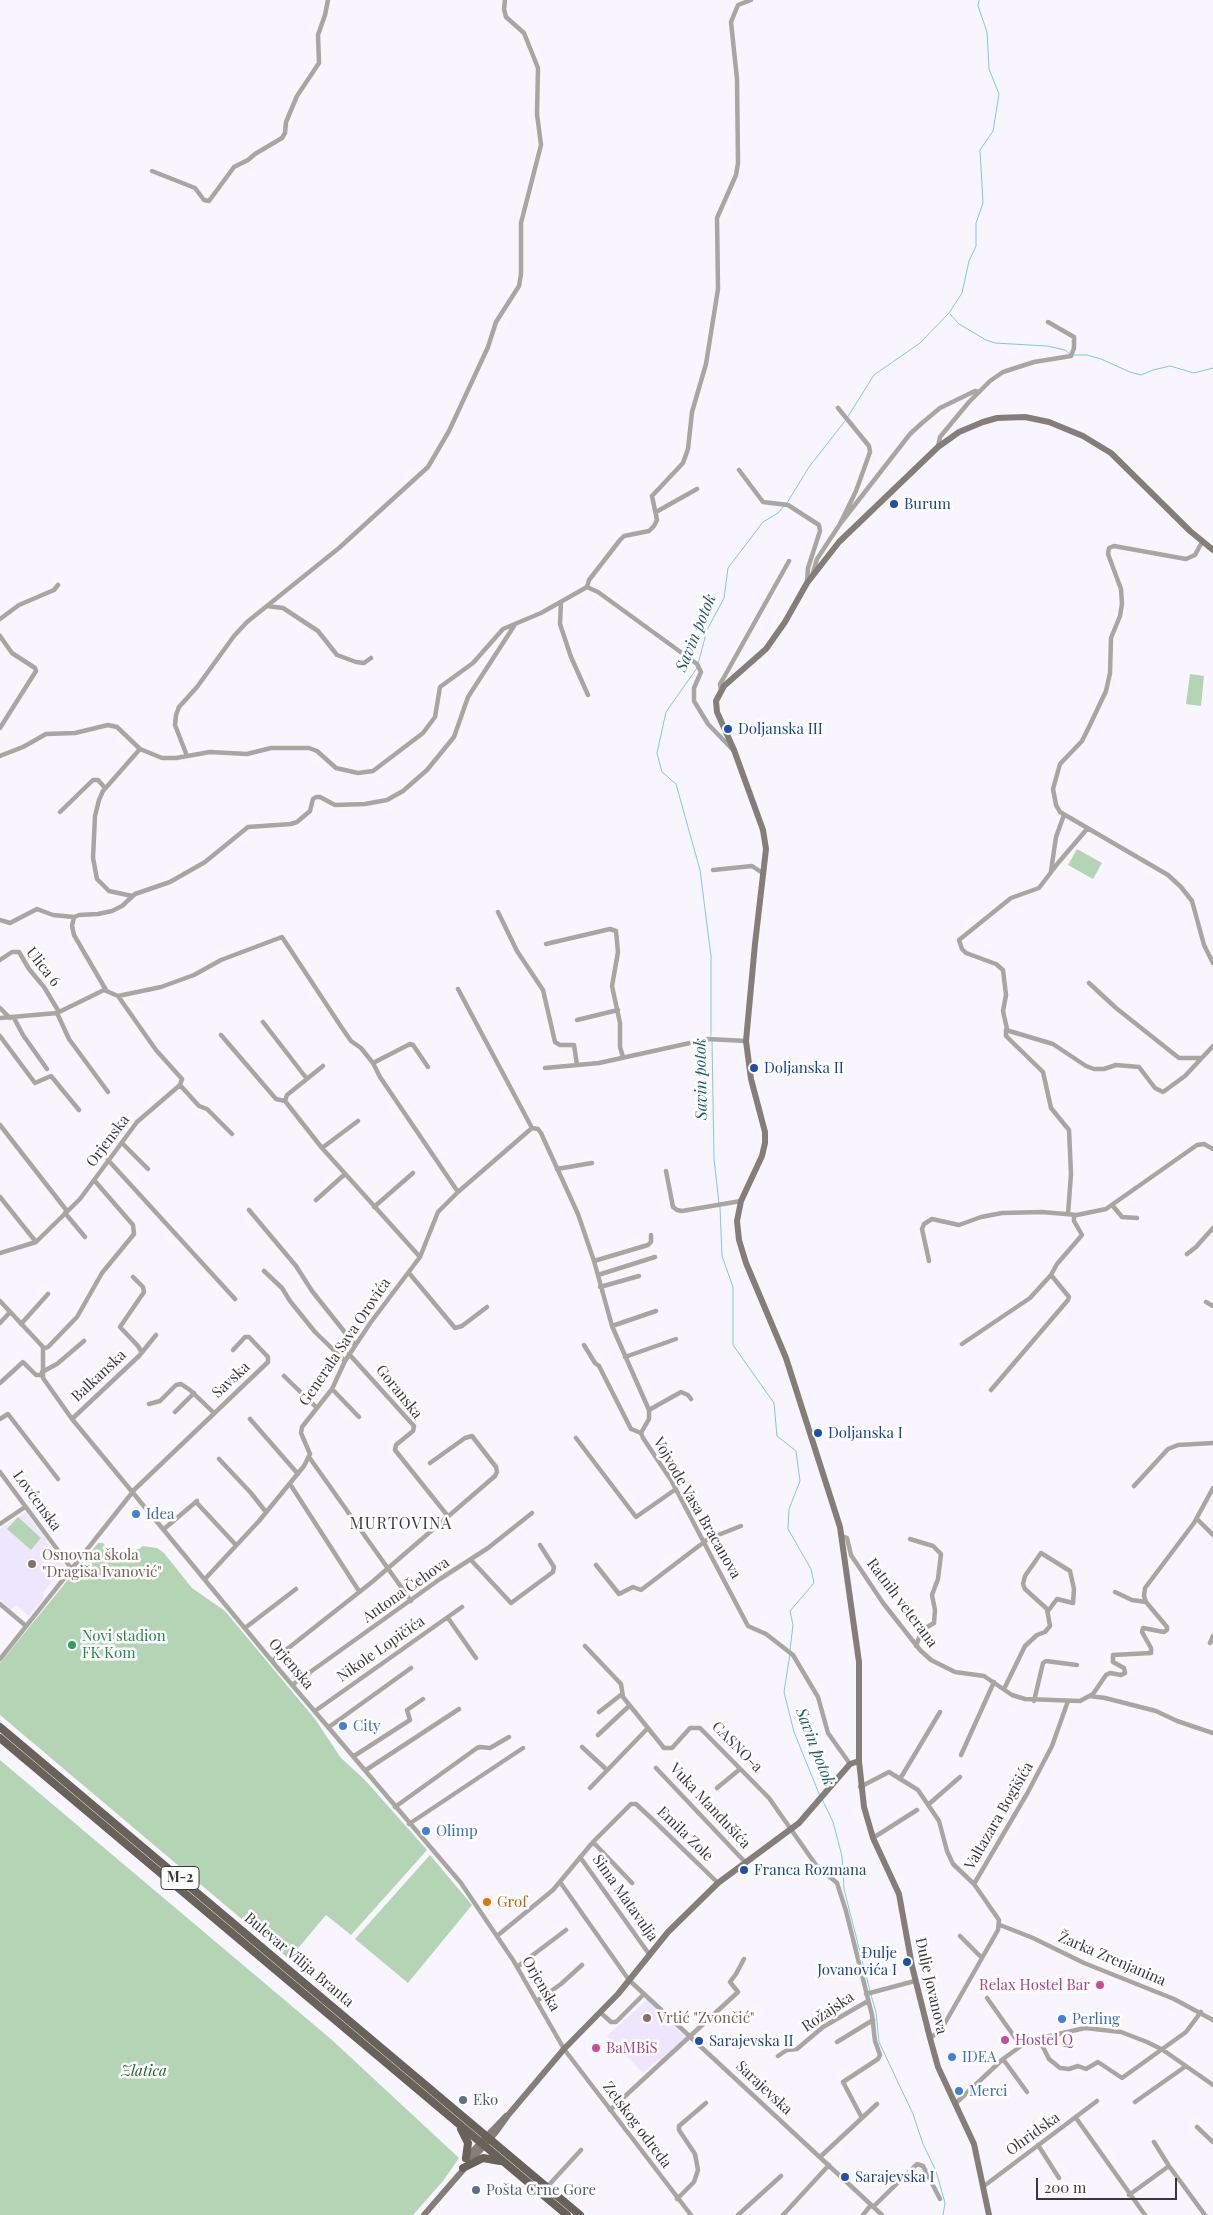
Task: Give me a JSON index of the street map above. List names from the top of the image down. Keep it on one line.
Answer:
{"streets":{"main road":["M-2","Bulevar Vilija Branta"],"street":["Ulica 6","Orjenska","Generala Sava Orovića","Balkanska","Savska","Goranska","Lovćenska","Vojvode Vasa Bracanova","Antona Čehova","Ratnih veterana","Nikole Lopičića","CASNO-a","Vuka Mandušića","Valtazara Bogišića","Emila Zole","Sima Matavulja","Žarka Zrenjanina","Đulje Jovanova","Rožajska","Sarajevska","Zetskog odreda","Ohridska"]},"crossings":[["Orjenska","Balkanska"],["Orjenska","Savska"],["Orjenska","Antona Čehova"],["Orjenska","Nikole Lopičića"],["Orjenska","Zetskog odreda"],["Generala Sava Orovića","Goranska"],["Savska","Lovćenska"],["Ratnih veterana","Valtazara Bogišića"],["Ratnih veterana","Đulje Jovanova"],["CASNO-a","Rožajska"],["Valtazara Bogišića","Žarka Zrenjanina"],["Đulje Jovanova","Rožajska"],["Đulje Jovanova","Ohridska"]],"districts":["MURTOVINA"],"water":["Savin potok"],"parks":["Zlatica"],"places":["Burum","Doljanska III","Doljanska II","Doljanska I","Idea","Osnovna škola \"Dragiša Ivanović\"","Novi stadion FK Kom","City","Olimp","Franca Rozmana","Grof","Đulje Jovanovića I","Relax Hostel Bar","Vrtić \"Zvončić\"","Perling","Hostel Q","Sarajevska II","BaMBiS","IDEA","Merci","Eko","Sarajevska I","Pošta Crne Gore"],"scale_bar":"200 m"}
